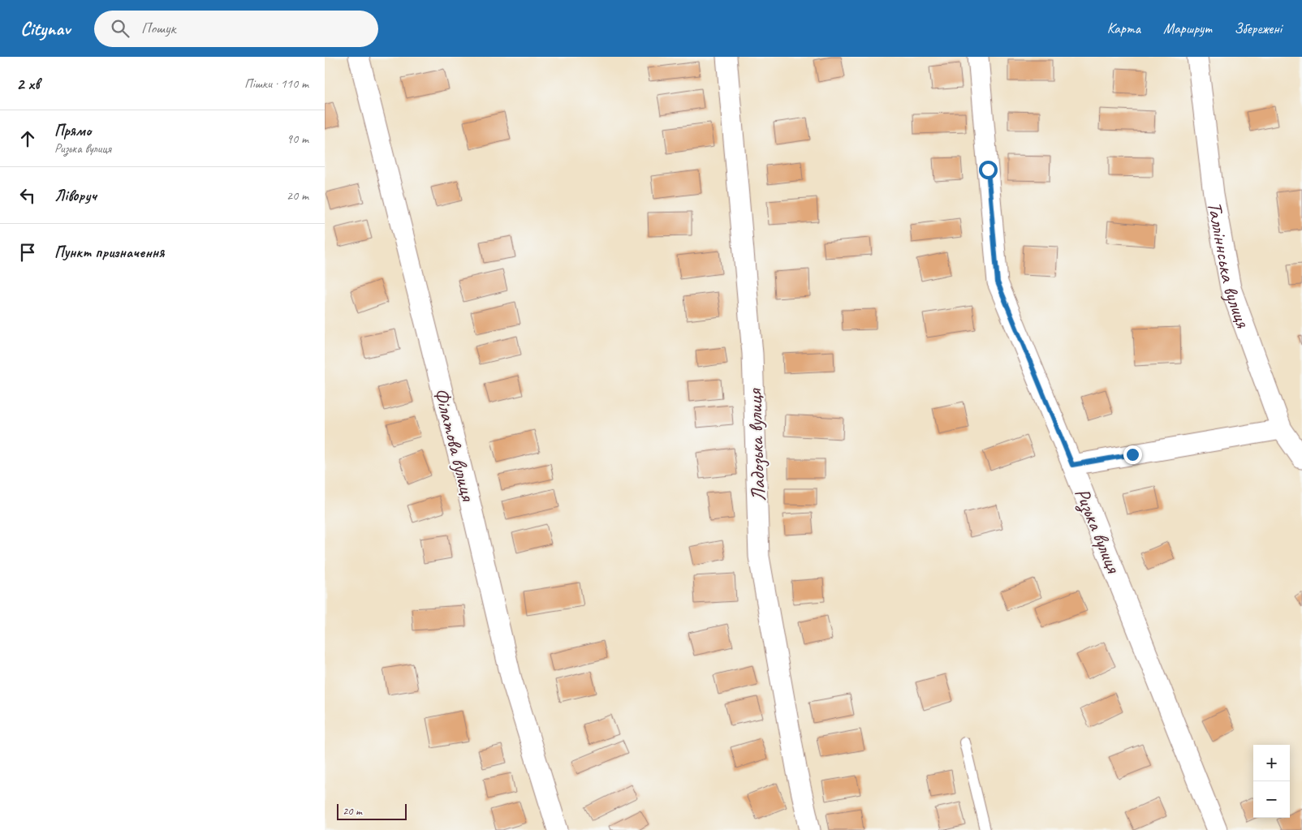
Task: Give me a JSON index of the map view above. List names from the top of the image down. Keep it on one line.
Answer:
{"streets":{"street":["Талліннська вулиця","Філатова вулиця","Ладозька вулиця","Ризька вулиця"]},"scale_bar":"20 m","page":{"header":"Citynav","search":"Пошук","nav":["Карта","Маршрут","Збережені"],"heading":["2 хв","Пішки · 110 m"],"list":[["Прямо","Ризька вулиця","90 m"],["Ліворуч","20 m"],"Пункт призначення"],"map_buttons":["+","−"],"scale":"20 m"}}
